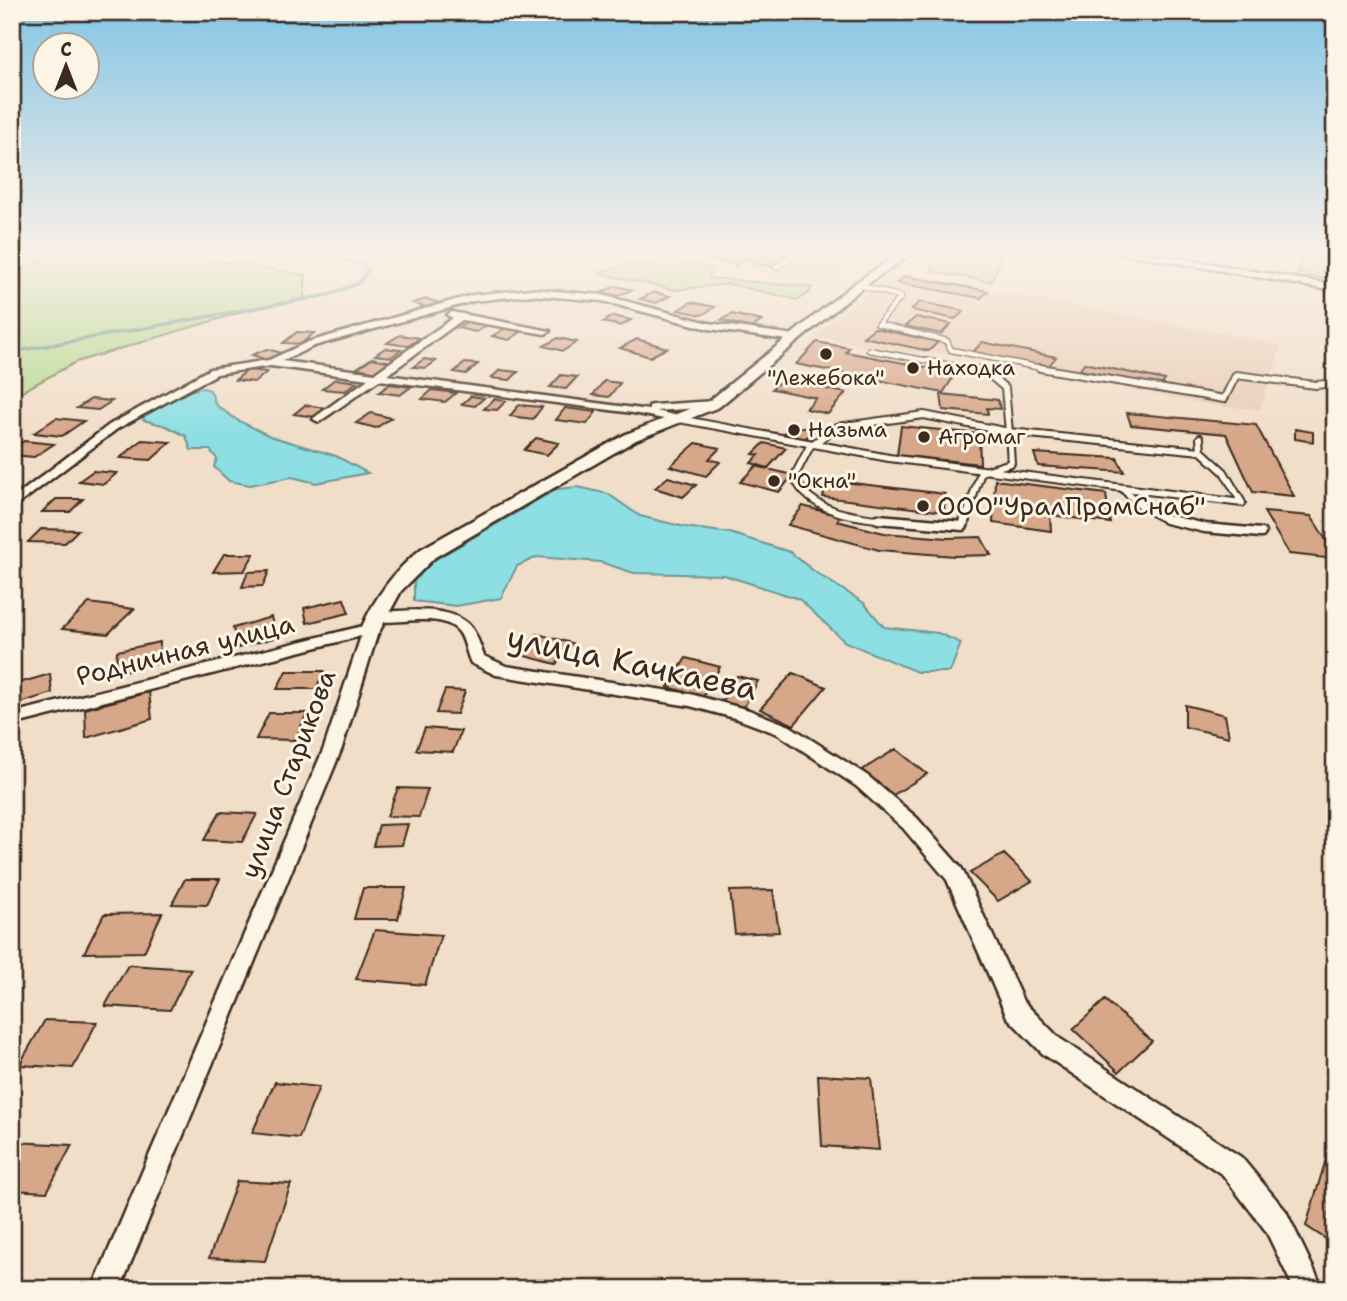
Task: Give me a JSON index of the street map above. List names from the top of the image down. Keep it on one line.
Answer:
{"streets":{"street":["Родничная улица","улица Качкаева","улица Старикова"]},"crossings":[["Родничная улица","улица Качкаева"],["Родничная улица","улица Старикова"],["улица Качкаева","улица Старикова"]],"places":["\"Лежебока\"","Находка","Назьма","Агромаг","\"Окна\"","ООО\"УралПромСнаб\""],"north":"top"}
